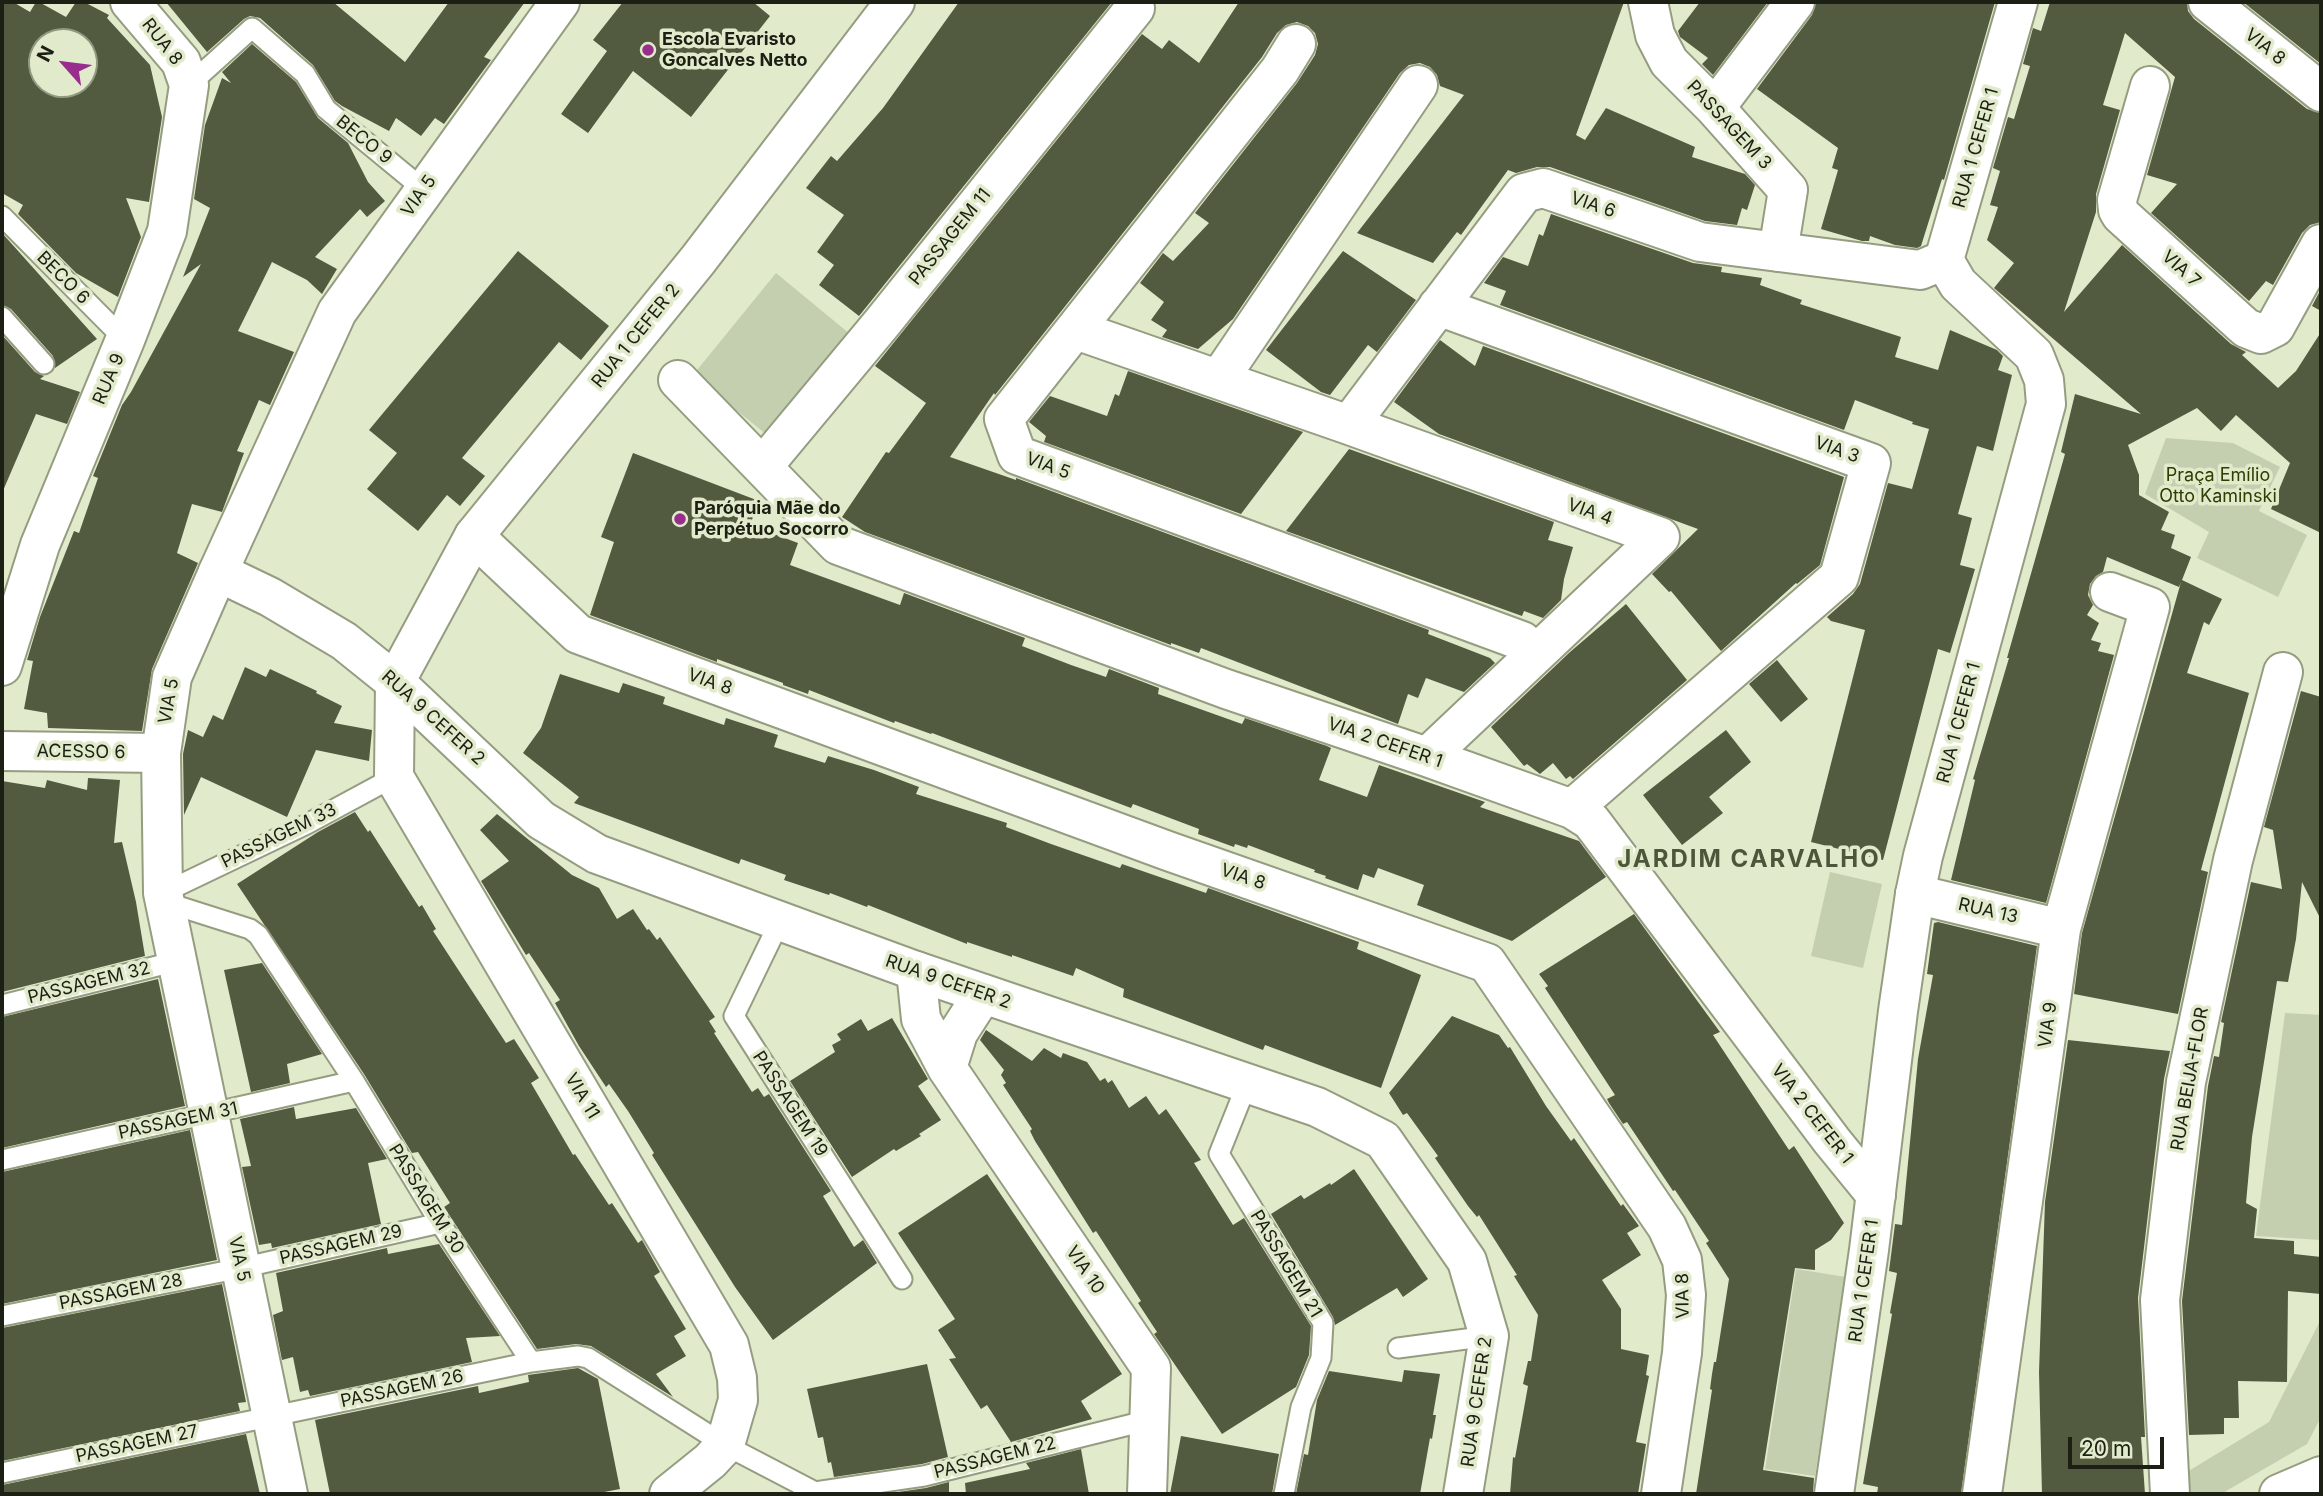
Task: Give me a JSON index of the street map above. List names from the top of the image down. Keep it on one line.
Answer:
{"streets":{"street":["RUA 8","VIA 8","PASSAGEM 3","RUA 1 CEFER 1","VIA 5","VIA 6","PASSAGEM 11","VIA 7","RUA 1 CEFER 2","RUA 9","VIA 3","VIA 4","RUA 9 CEFER 2","VIA 2 CEFER 1","ACESSO 6","RUA 13","VIA 9","RUA BEIJA-FLOR","VIA 11","VIA 10"],"lane":["BECO 9","BECO 6","PASSAGEM 33","PASSAGEM 32","PASSAGEM 19","PASSAGEM 31","PASSAGEM 30","PASSAGEM 29","PASSAGEM 21","PASSAGEM 28","PASSAGEM 26","PASSAGEM 27","PASSAGEM 22"]},"crossings":[["RUA 8","BECO 9"],["RUA 8","RUA 9"],["VIA 8","RUA 1 CEFER 2"],["PASSAGEM 3","VIA 6"],["BECO 9","VIA 5"],["BECO 9","RUA 9"],["RUA 1 CEFER 1","VIA 6"],["RUA 1 CEFER 1","VIA 2 CEFER 1"],["RUA 1 CEFER 1","RUA 13"],["VIA 5","VIA 4"],["VIA 5","RUA 9 CEFER 2"],["VIA 5","ACESSO 6"],["VIA 5","PASSAGEM 33"],["VIA 5","PASSAGEM 32"],["VIA 5","PASSAGEM 31"],["VIA 5","PASSAGEM 30"],["VIA 5","PASSAGEM 29"],["VIA 5","PASSAGEM 28"],["VIA 5","PASSAGEM 26"],["VIA 5","PASSAGEM 27"],["VIA 6","VIA 3"],["VIA 6","VIA 4"],["PASSAGEM 11","VIA 2 CEFER 1"],["BECO 6","RUA 9"],["RUA 1 CEFER 2","RUA 9 CEFER 2"],["VIA 3","VIA 2 CEFER 1"],["VIA 4","VIA 2 CEFER 1"],["RUA 9 CEFER 2","PASSAGEM 19"],["RUA 9 CEFER 2","PASSAGEM 21"],["RUA 9 CEFER 2","VIA 10"],["PASSAGEM 33","VIA 11"],["PASSAGEM 33","PASSAGEM 30"],["RUA 13","VIA 9"],["VIA 11","PASSAGEM 22"],["PASSAGEM 31","PASSAGEM 30"],["PASSAGEM 30","PASSAGEM 29"],["PASSAGEM 30","PASSAGEM 26"],["PASSAGEM 29","PASSAGEM 28"],["VIA 10","PASSAGEM 22"],["PASSAGEM 26","PASSAGEM 27"]],"districts":["JARDIM CARVALHO"],"parks":["Praça Emílio Otto Kaminski"],"places":["Escola Evaristo Goncalves Netto","Paróquia Mãe do Perpétuo Socorro"],"scale_bar":"20 m","north":"top left"}
